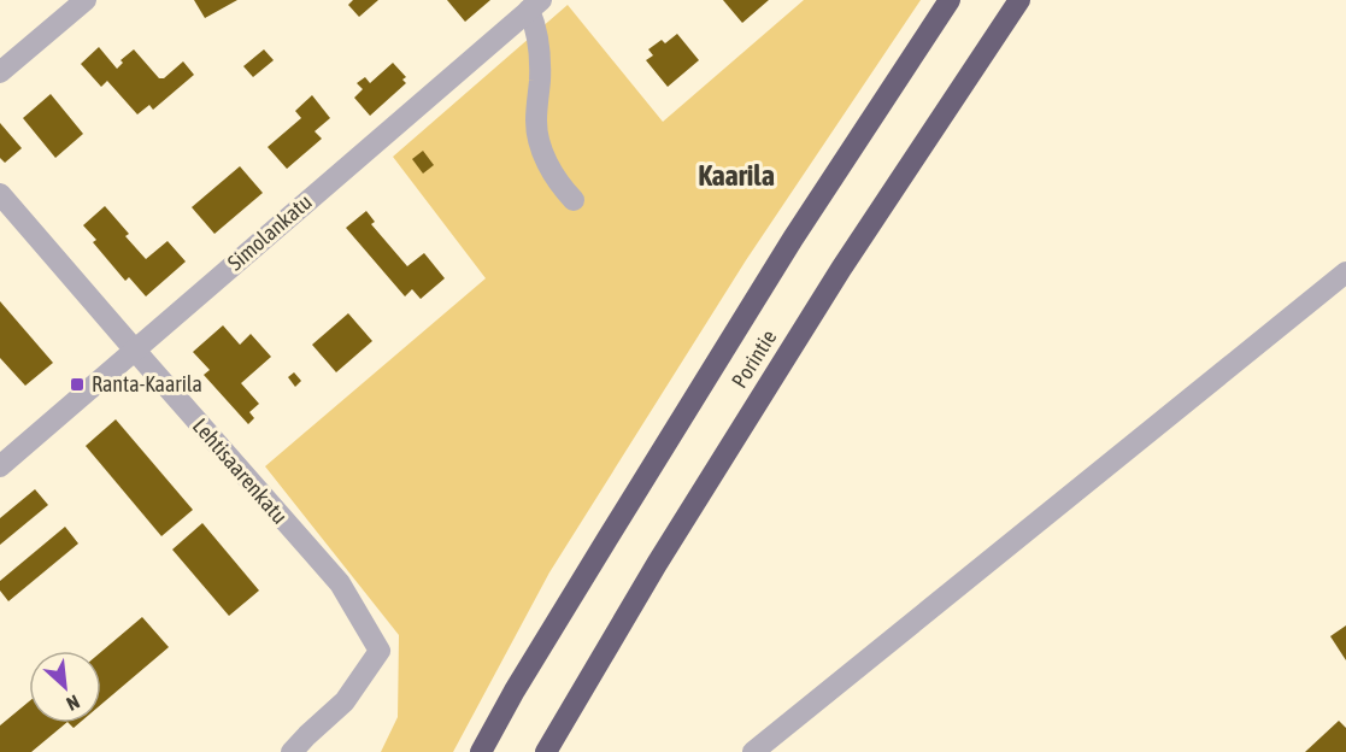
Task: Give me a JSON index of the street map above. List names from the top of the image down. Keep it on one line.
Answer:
{"streets":{"highway":["Porintie"],"street":["Simolankatu","Lehtisaarenkatu"]},"crossings":[["Simolankatu","Lehtisaarenkatu"]],"districts":["Kaarila"],"places":{"transit":["Ranta-Kaarila"]},"north":"bottom right"}
